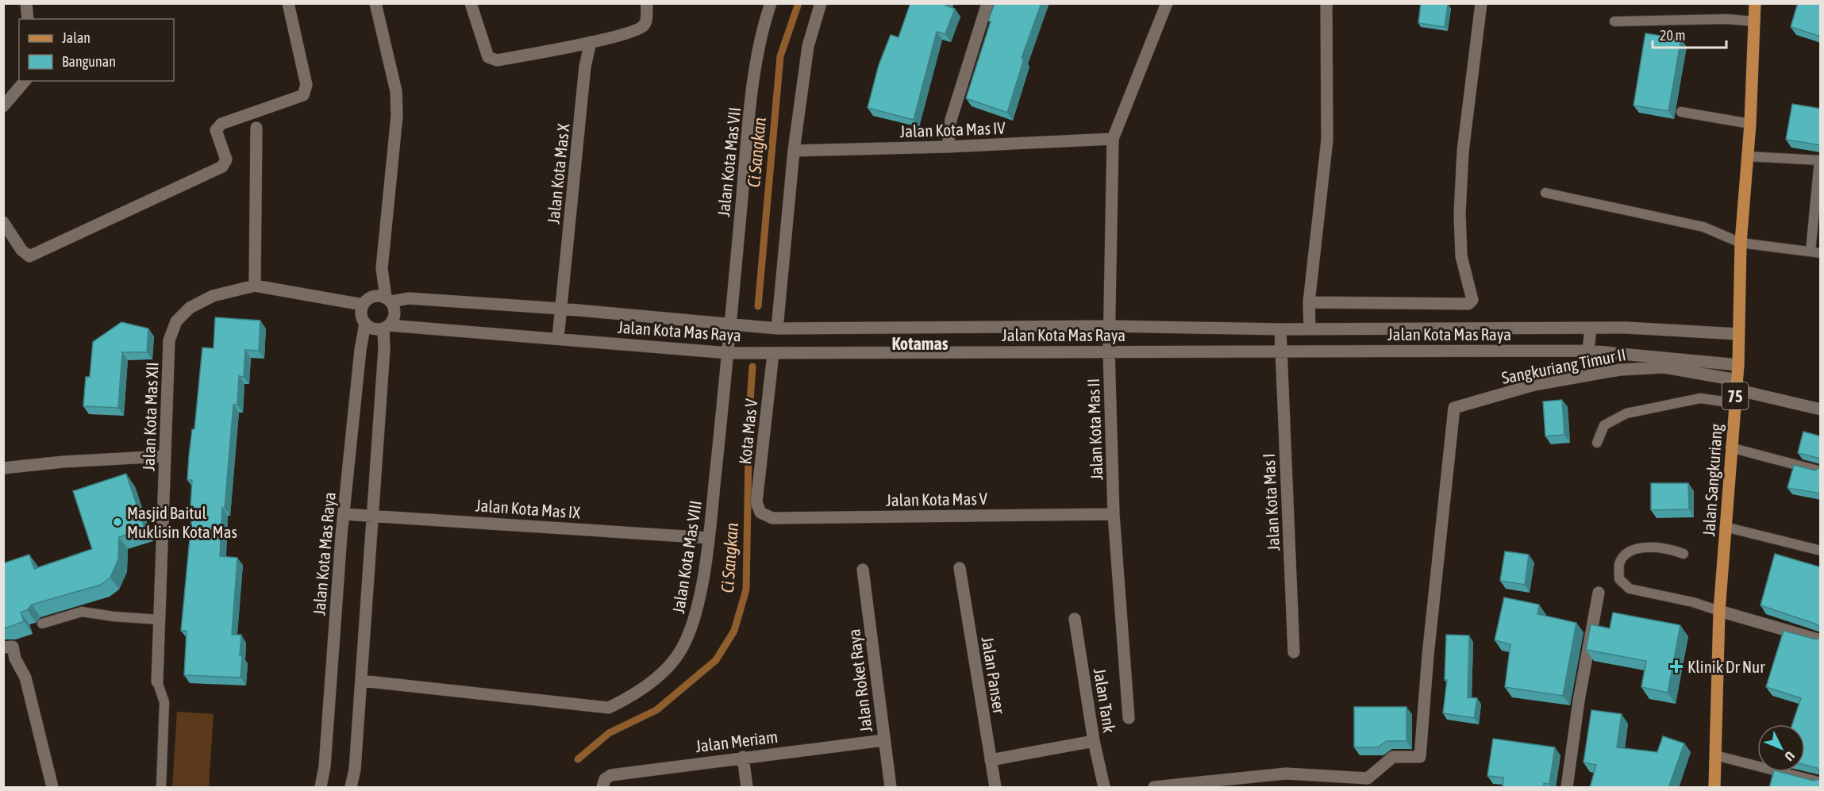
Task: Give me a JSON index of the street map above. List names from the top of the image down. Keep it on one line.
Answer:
{"streets":{"main road":["75","Jalan Sangkuriang"],"street":["Jalan Kota Mas IV","Jalan Kota Mas VII","Jalan Kota Mas X","Jalan Kota Mas Raya","Sangkuriang Timur II","Jalan Kota Mas XII","Jalan Kota Mas II","Kota Mas V","Jalan Kota Mas V","Jalan Kota Mas I","Jalan Kota Mas IX","Jalan Kota Mas VIII","Jalan Panser","Jalan Roket Raya","Jalan Tank","Jalan Meriam"]},"crossings":[["Jalan Kota Mas IV","Jalan Kota Mas II"],["Jalan Kota Mas VII","Jalan Kota Mas Raya"],["Jalan Kota Mas VII","Jalan Kota Mas VIII"],["Jalan Kota Mas X","Jalan Kota Mas Raya"],["Jalan Kota Mas Raya","Jalan Kota Mas XII"],["Jalan Kota Mas Raya","Jalan Kota Mas II"],["Jalan Kota Mas Raya","Kota Mas V"],["Jalan Kota Mas Raya","Jalan Sangkuriang"],["Jalan Kota Mas Raya","Jalan Kota Mas I"],["Jalan Kota Mas Raya","Jalan Kota Mas IX"],["Jalan Kota Mas Raya","Jalan Kota Mas VIII"],["Sangkuriang Timur II","Jalan Sangkuriang"],["Jalan Kota Mas II","Jalan Kota Mas V"],["Kota Mas V","Jalan Kota Mas V"],["Jalan Kota Mas IX","Jalan Kota Mas VIII"],["Jalan Roket Raya","Jalan Meriam"]],"districts":["Kotamas"],"water":["Ci Sangkan"],"places":{"other":["Masjid Baitul Muklisin Kota Mas"],"health":["Klinik Dr Nur"]},"legend":["Jalan","Bangunan"],"scale_bar":"20 m","north":"bottom right"}
